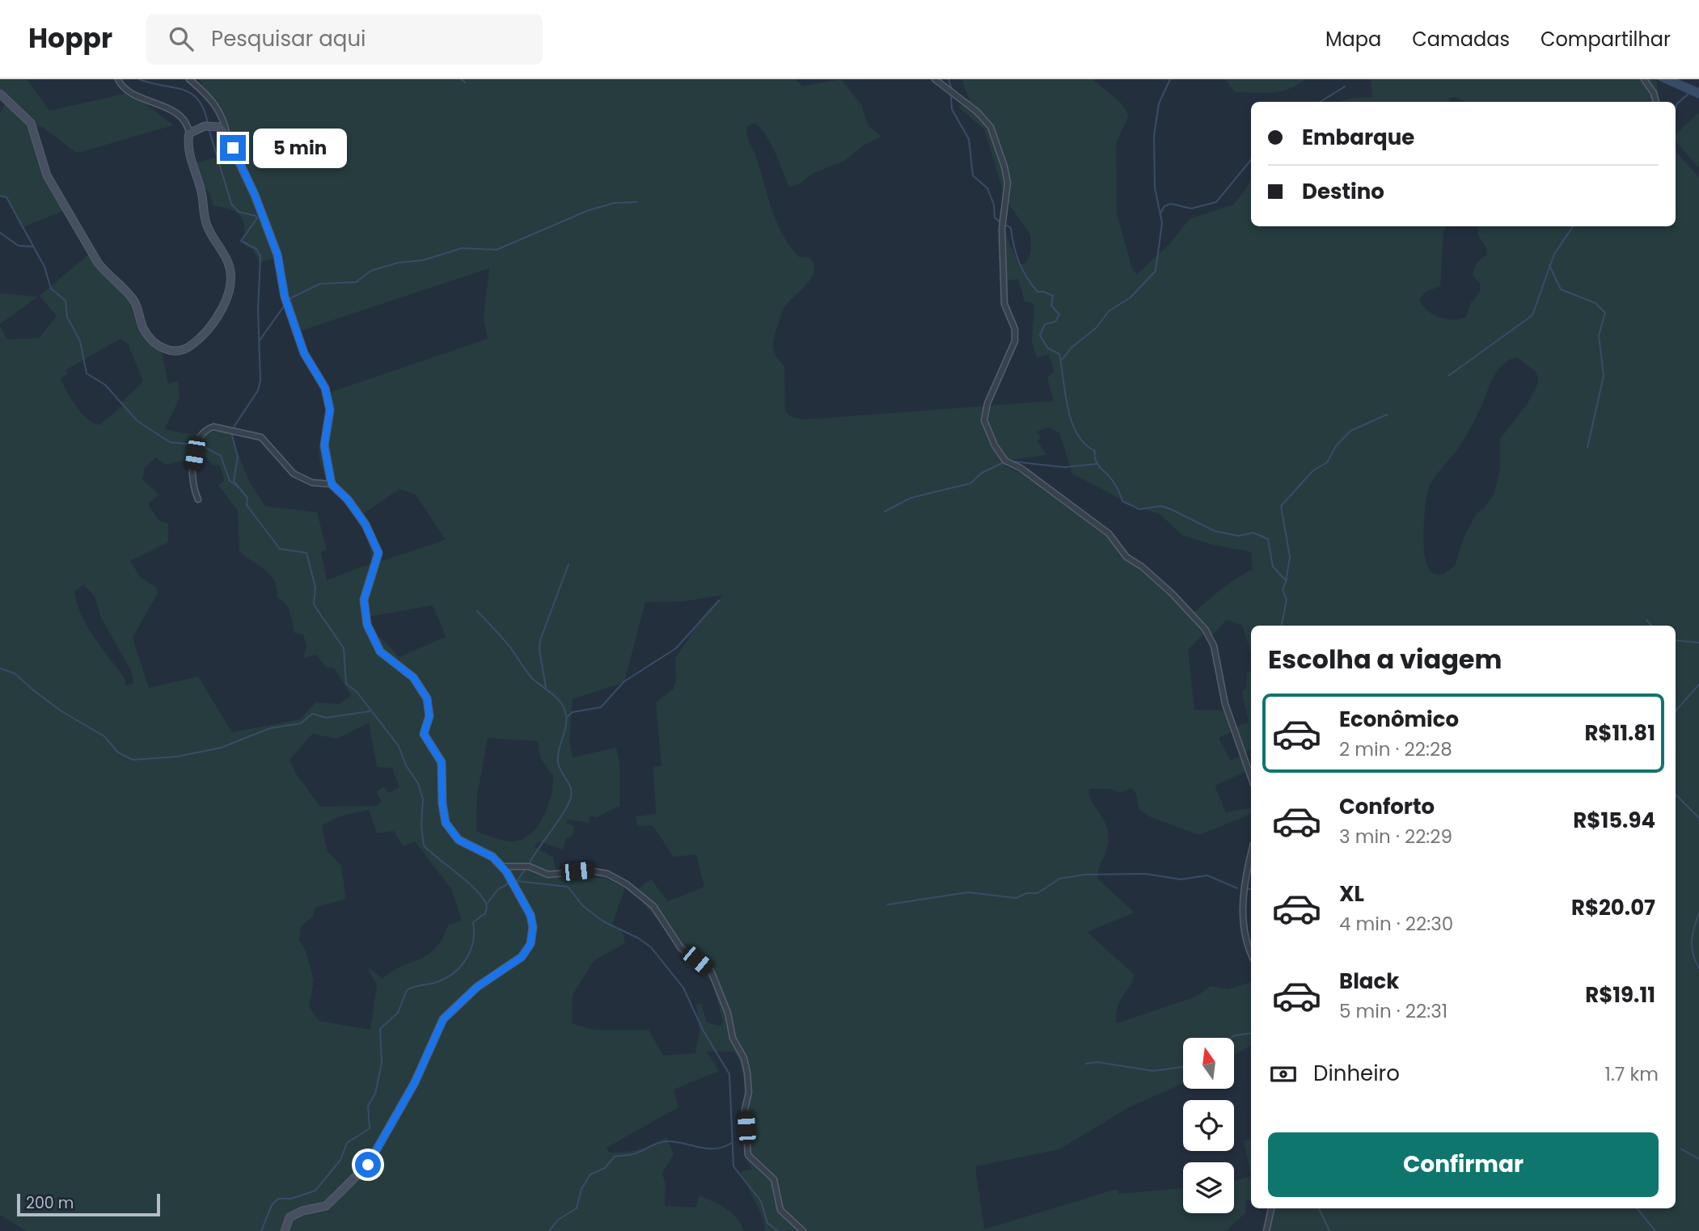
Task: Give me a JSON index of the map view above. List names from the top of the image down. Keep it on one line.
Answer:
{"scale_bar":"200 m","north":"top","page":{"header":"Hoppr","search":"Pesquisar aqui","nav":["Mapa","Camadas","Compartilhar"],"banner":["Embarque","Destino"],"bubble":"5 min","heading":"Escolha a viagem","list":[{"name":"Econômico","note":"2 min · 22:28","value":"R$11.81"},{"name":"Conforto","note":"3 min · 22:29","value":"R$15.94"},{"name":"XL","note":"4 min · 22:30","value":"R$20.07"},{"name":"Black","note":"5 min · 22:31","value":"R$19.11"}],"pay":["Dinheiro","1.7 km"],"buttons":"Confirmar","scale":"200 m"}}
